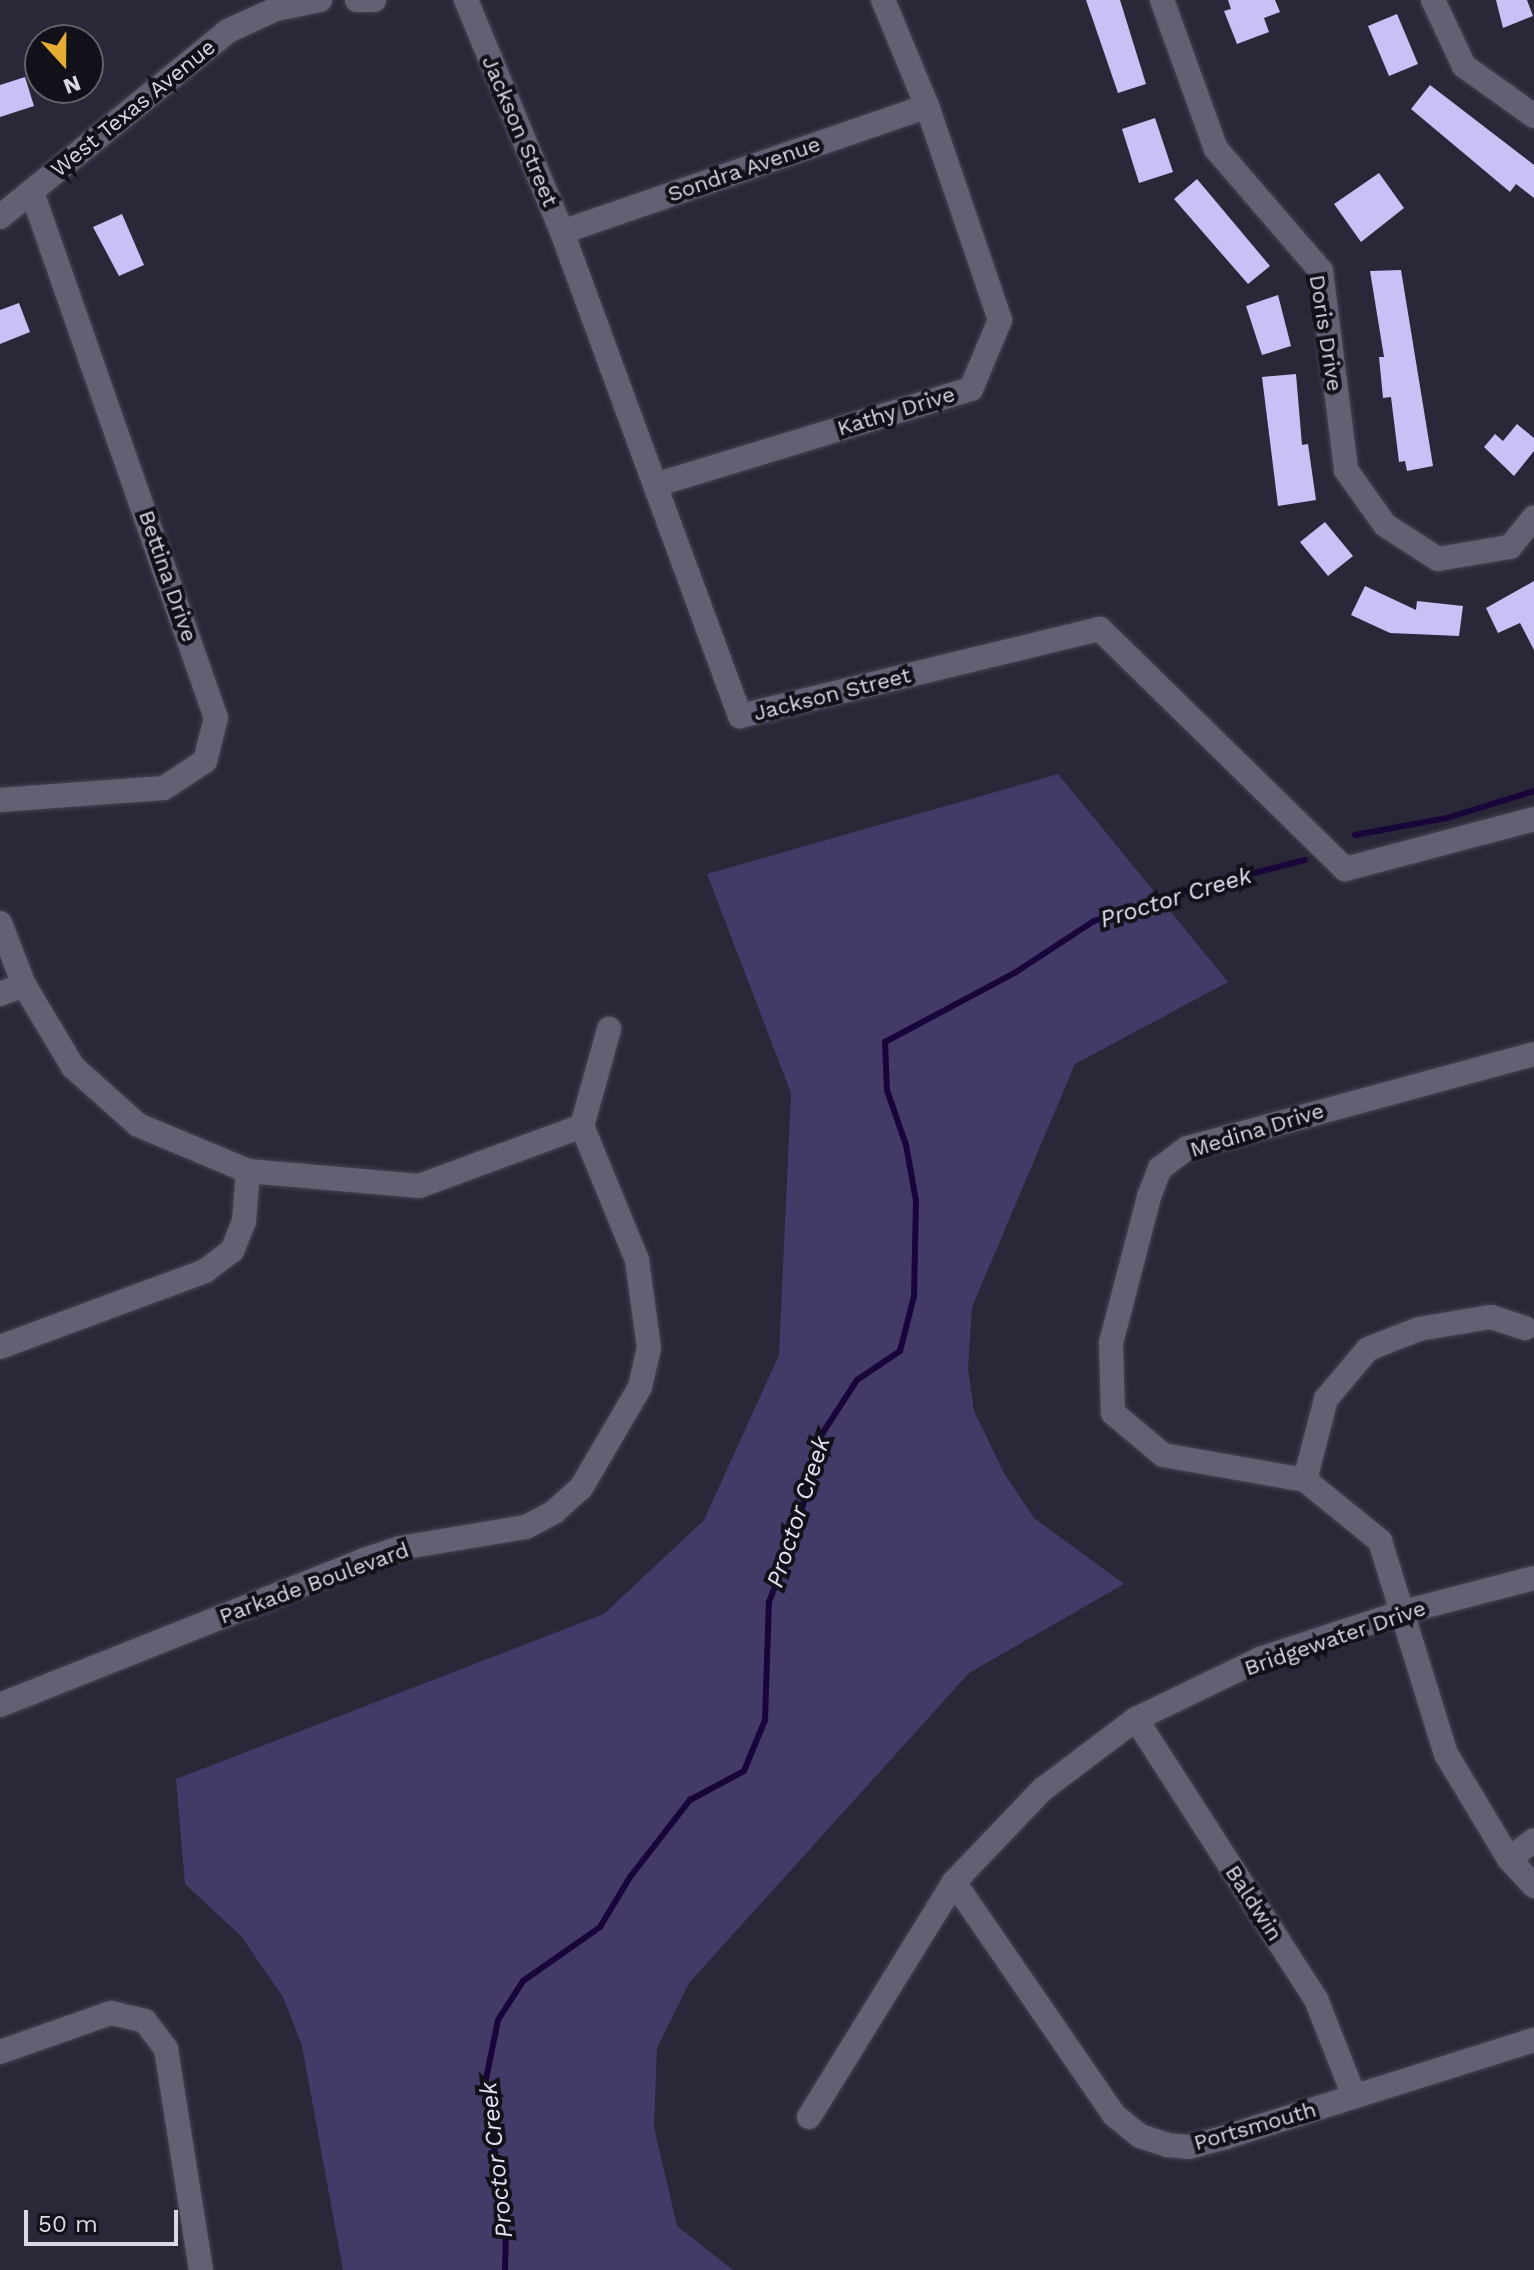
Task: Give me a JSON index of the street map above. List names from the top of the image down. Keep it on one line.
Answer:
{"streets":{"street":["West Texas Avenue","Jackson Street","Sondra Avenue","Doris Drive","Kathy Drive","Bettina Drive","Medina Drive","Parkade Boulevard","Bridgewater Drive","Baldwin","Portsmouth"]},"crossings":[["West Texas Avenue","Bettina Drive"],["Jackson Street","Sondra Avenue"],["Jackson Street","Kathy Drive"],["Sondra Avenue","Kathy Drive"],["Bridgewater Drive","Baldwin"],["Bridgewater Drive","Portsmouth"],["Baldwin","Portsmouth"]],"water":["Proctor Creek"],"scale_bar":"50 m","north":"bottom"}
